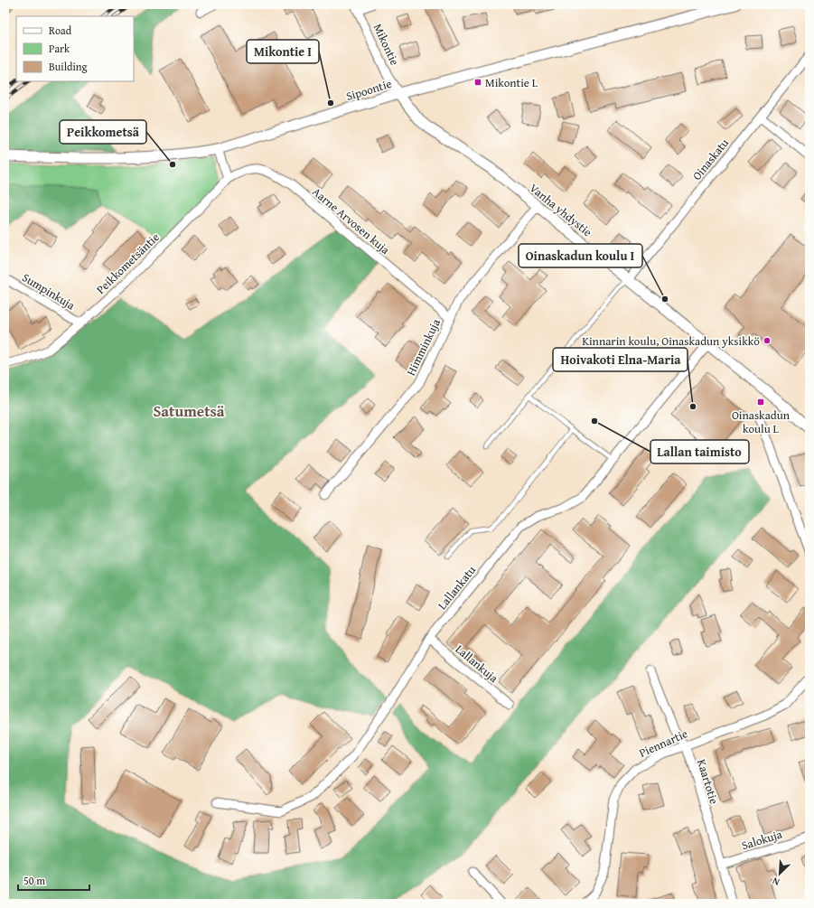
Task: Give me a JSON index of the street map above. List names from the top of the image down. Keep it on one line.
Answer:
{"streets":{"street":["Mikontie","Sipoontie","Oinaskatu","Vanha yhdystie","Aarne Arvosen kuja","Peikkometsäntie","Sumpinkuja","Himminkuja","Lallankatu","Lallankuja","Piennartie","Kaartotie","Salokuja"]},"crossings":[["Mikontie","Sipoontie"],["Mikontie","Vanha yhdystie"],["Sipoontie","Vanha yhdystie"],["Oinaskatu","Vanha yhdystie"],["Vanha yhdystie","Himminkuja"],["Vanha yhdystie","Lallankatu"],["Aarne Arvosen kuja","Peikkometsäntie"],["Aarne Arvosen kuja","Himminkuja"],["Peikkometsäntie","Sumpinkuja"],["Lallankatu","Lallankuja"],["Piennartie","Kaartotie"],["Kaartotie","Salokuja"]],"districts":["Satumetsä"],"places":{"transit":["Mikontie L","Oinaskadun koulu L"],"other":["Mikontie I","Peikkometsä","Oinaskadun koulu I","Kinnarin koulu, Oinaskadun yksikkö","Hoivakoti Elna-Maria","Lallan taimisto"]},"legend":["Road","Park","Building"],"scale_bar":"50 m","north":"bottom left"}
